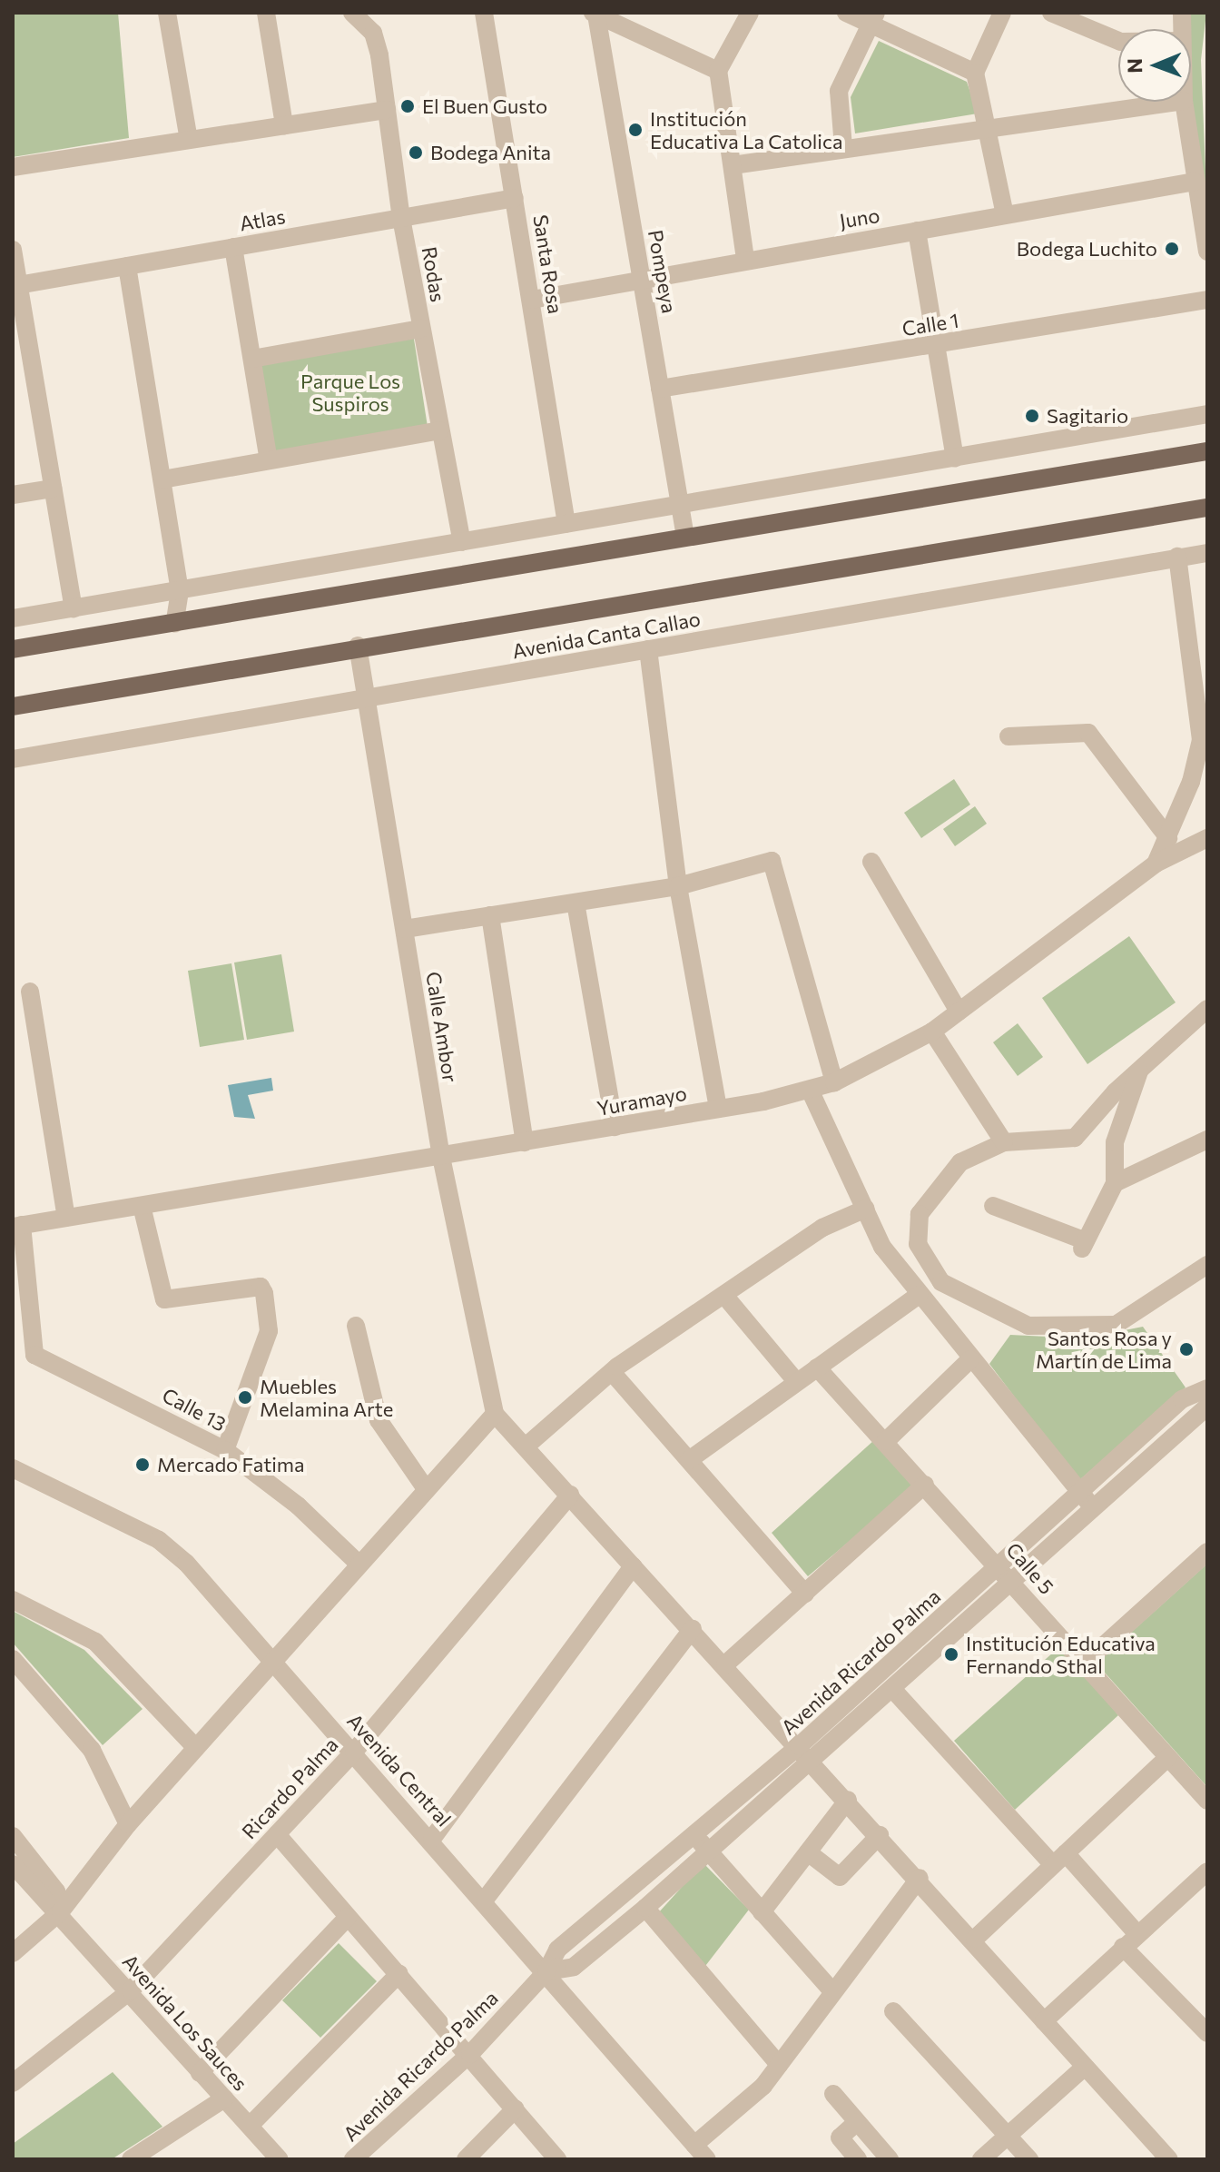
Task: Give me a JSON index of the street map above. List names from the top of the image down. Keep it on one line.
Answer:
{"streets":{"main road":["Avenida Canta Callao"],"street":["Juno","Atlas","Santa Rosa","Pompeya","Rodas","Calle 1","Calle Ambor","Yuramayo","Calle 13","Calle 5","Avenida Ricardo Palma","Avenida Central","Ricardo Palma","Avenida Los Sauces"]},"crossings":[["Juno","Santa Rosa"],["Juno","Pompeya"],["Atlas","Santa Rosa"],["Atlas","Rodas"],["Pompeya","Calle 1"],["Avenida Canta Callao","Calle Ambor"],["Calle Ambor","Yuramayo"],["Yuramayo","Calle 13"],["Calle 5","Avenida Ricardo Palma"],["Avenida Ricardo Palma","Avenida Central"],["Avenida Central","Ricardo Palma"],["Ricardo Palma","Avenida Los Sauces"]],"parks":["Parque Los Suspiros"],"places":["El Buen Gusto","Institución Educativa La Catolica","Bodega Anita","Bodega Luchito","Sagitario","Santos Rosa y Martín de Lima","Muebles Melamina Arte","Mercado Fatima","Institución Educativa Fernando Sthal"],"north":"left"}
